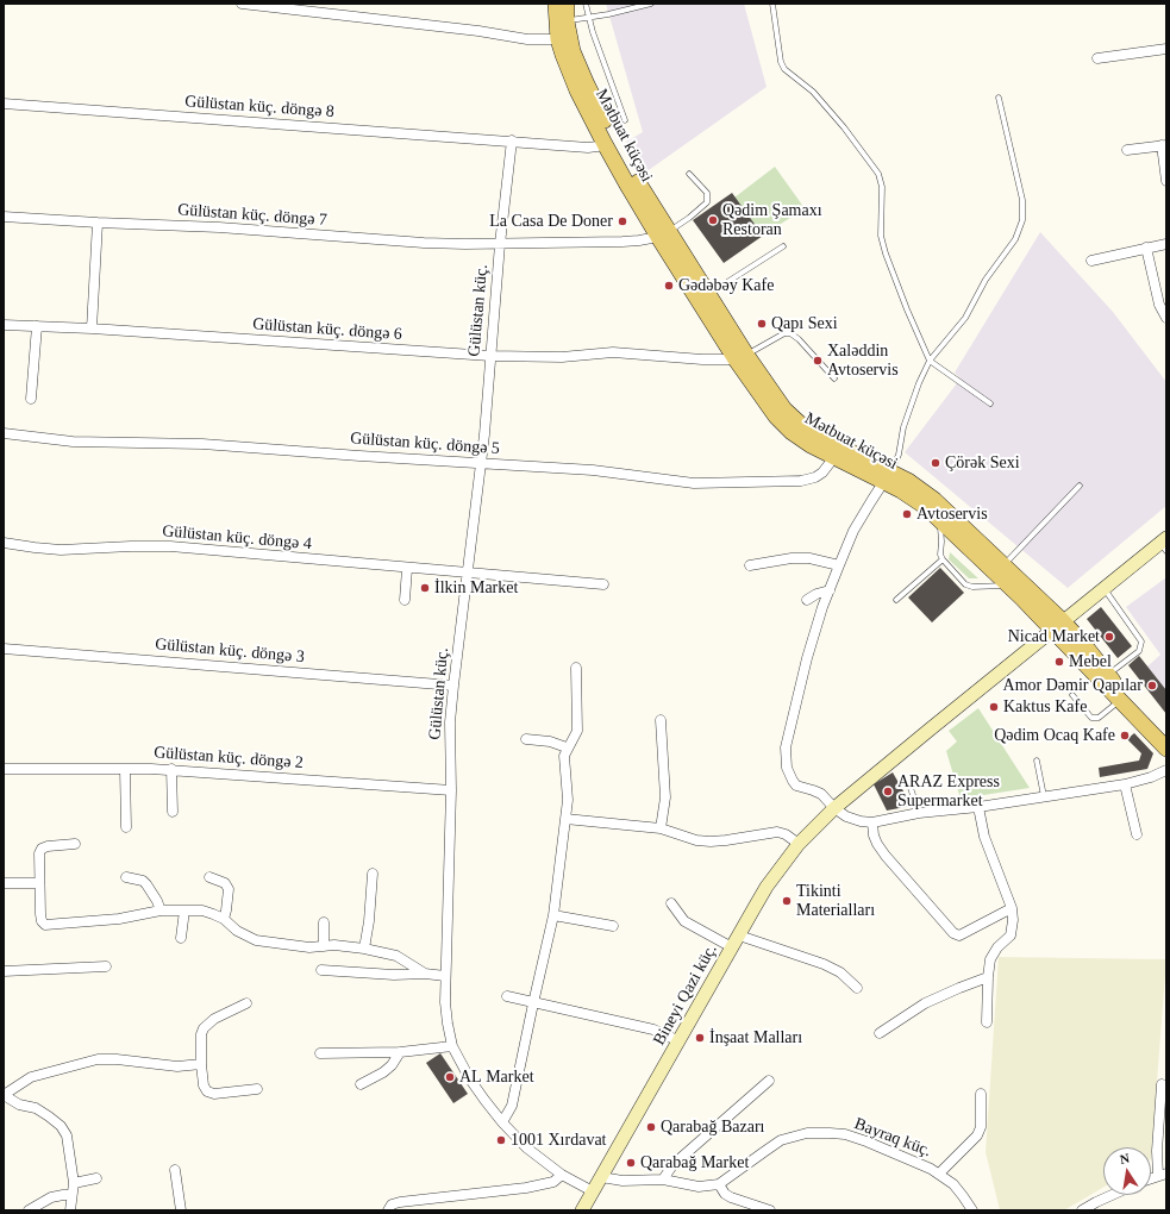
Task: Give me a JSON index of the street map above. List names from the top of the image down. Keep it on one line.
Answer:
{"streets":{"main road":["Mətbuat küçəsi","Bineyi Qazi küç."],"street":["Gülüstan küç. döngə 8","Gülüstan küç. döngə 7","Gülüstan küç.","Gülüstan küç. döngə 6","Gülüstan küç. döngə 5","Gülüstan küç. döngə 4","Gülüstan küç. döngə 3","Gülüstan küç. döngə 2","Bayraq küç."]},"crossings":[["Gülüstan küç. döngə 8","Mətbuat küçəsi"],["Gülüstan küç. döngə 8","Gülüstan küç."],["Mətbuat küçəsi","Gülüstan küç. döngə 7"],["Mətbuat küçəsi","Gülüstan küç. döngə 6"],["Mətbuat küçəsi","Gülüstan küç. döngə 5"],["Mətbuat küçəsi","Bineyi Qazi küç."],["Gülüstan küç. döngə 7","Gülüstan küç."],["Gülüstan küç.","Gülüstan küç. döngə 6"],["Gülüstan küç.","Gülüstan küç. döngə 5"],["Gülüstan küç.","Gülüstan küç. döngə 4"],["Gülüstan küç.","Gülüstan küç. döngə 3"],["Gülüstan küç.","Gülüstan küç. döngə 2"],["Gülüstan küç.","Bineyi Qazi küç."]],"places":["Qədim Şamaxı Restoran","La Casa De Doner","Gədəbəy Kafe","Qapı Sexi","Xaləddin Avtoservis","Çörək Sexi","Avtoservis","İlkin Market","Nicad Market","Mebel","Amor Dəmir Qapılar","Kaktus Kafe","Qədim Ocaq Kafe","ARAZ Express Supermarket","Tikinti Materialları","İnşaat Malları","AL Market","Qarabağ Bazarı","1001 Xırdavat","Qarabağ Market"],"north":"top"}
